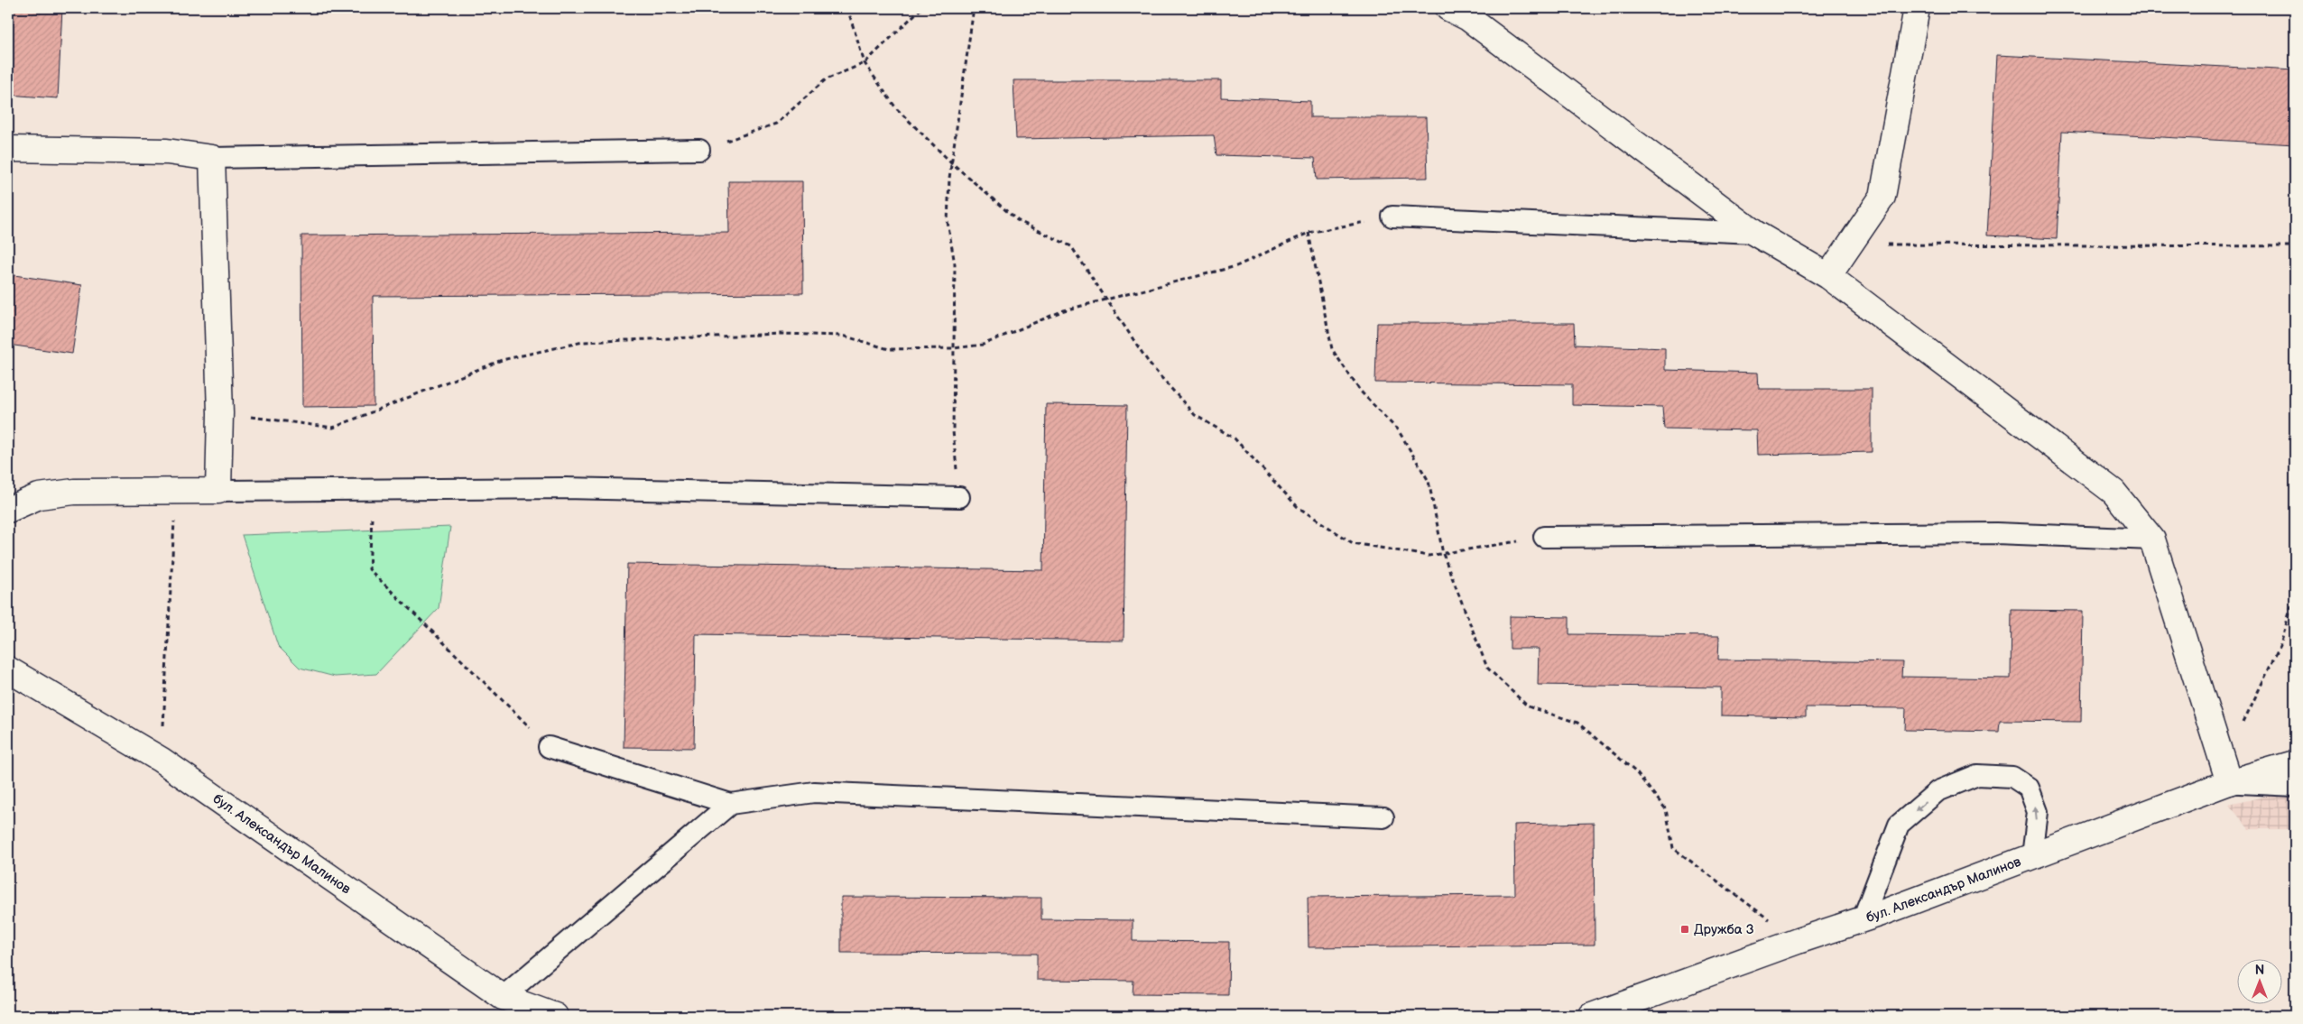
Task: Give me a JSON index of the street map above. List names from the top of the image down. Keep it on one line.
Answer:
{"streets":{"street":["бул. Александър Малинов"]},"places":{"transit":["Дружба 3"]},"north":"top"}
